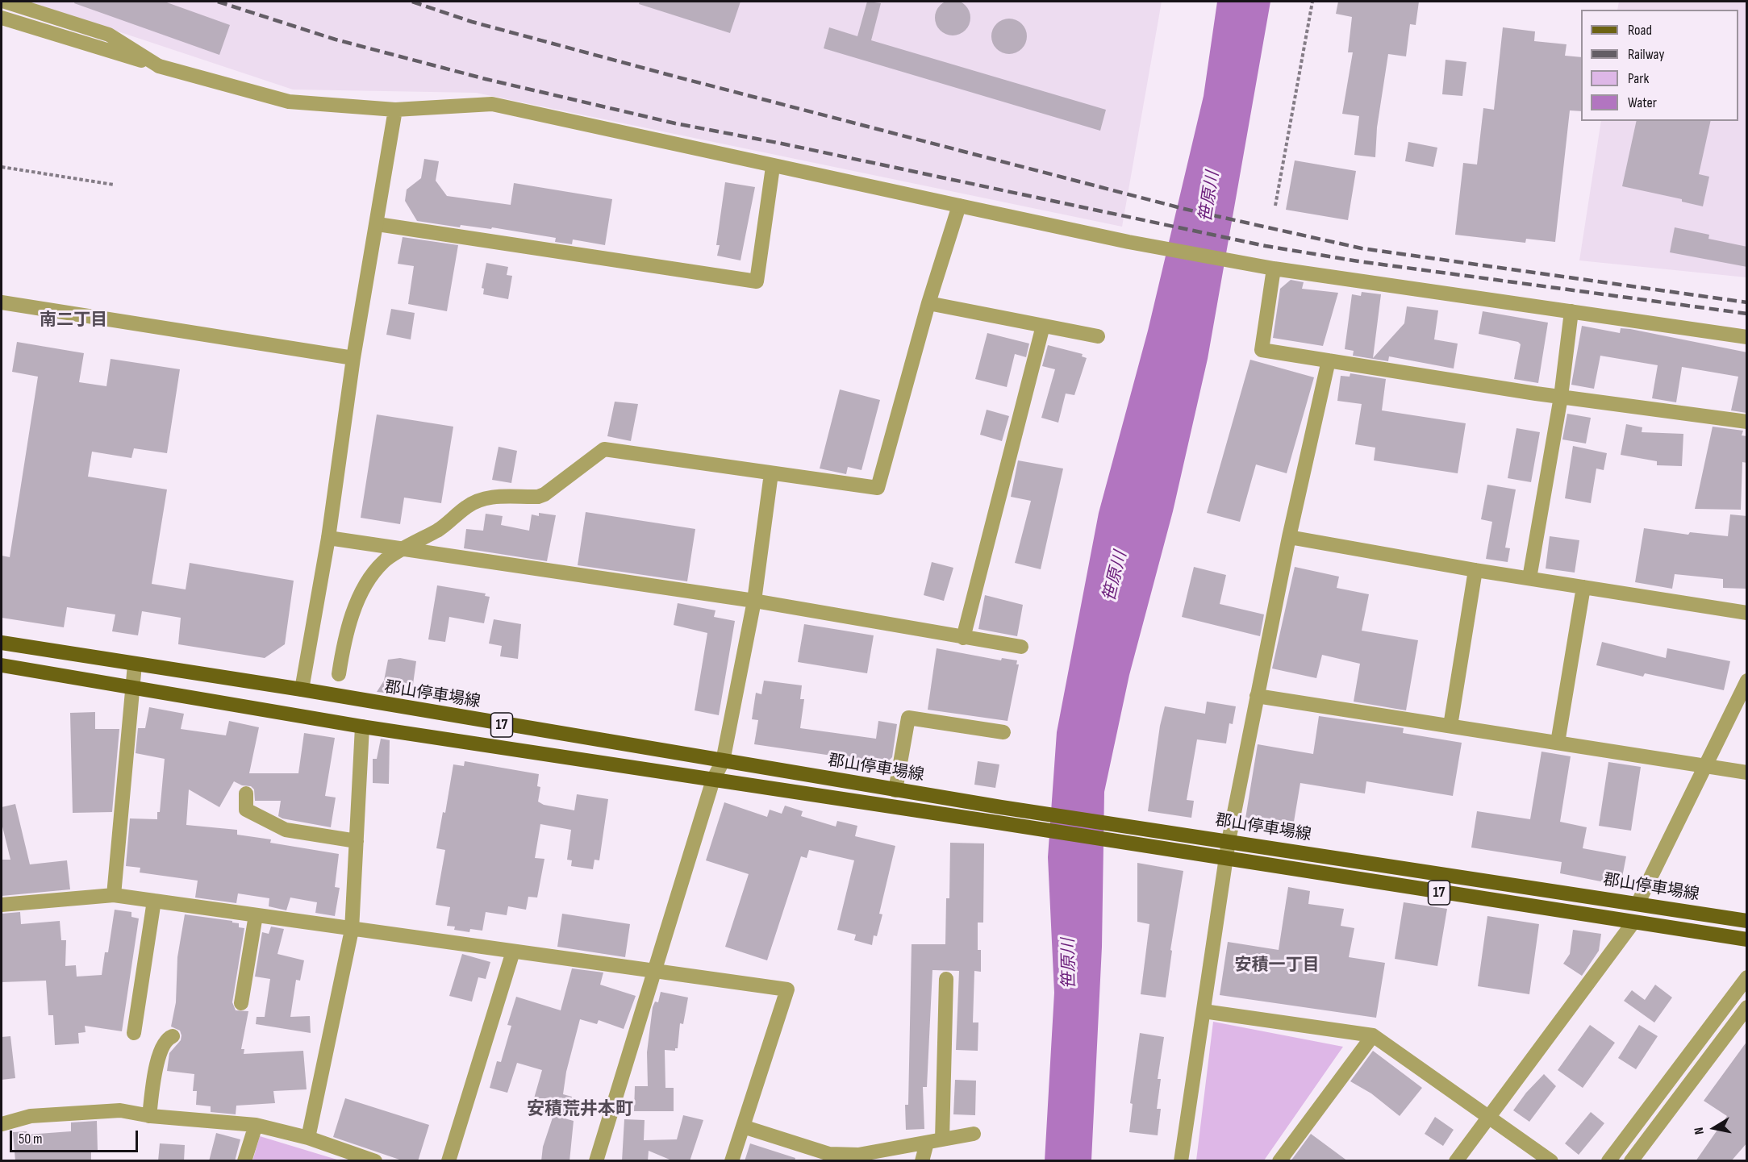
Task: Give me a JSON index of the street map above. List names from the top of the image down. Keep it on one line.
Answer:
{"streets":{"main road":["郡山停車場線","17"]},"districts":["南二丁目","安積一丁目","安積荒井本町"],"water":["笹原川"],"legend":["Road","Railway","Park","Water"],"scale_bar":"50 m","north":"left"}
